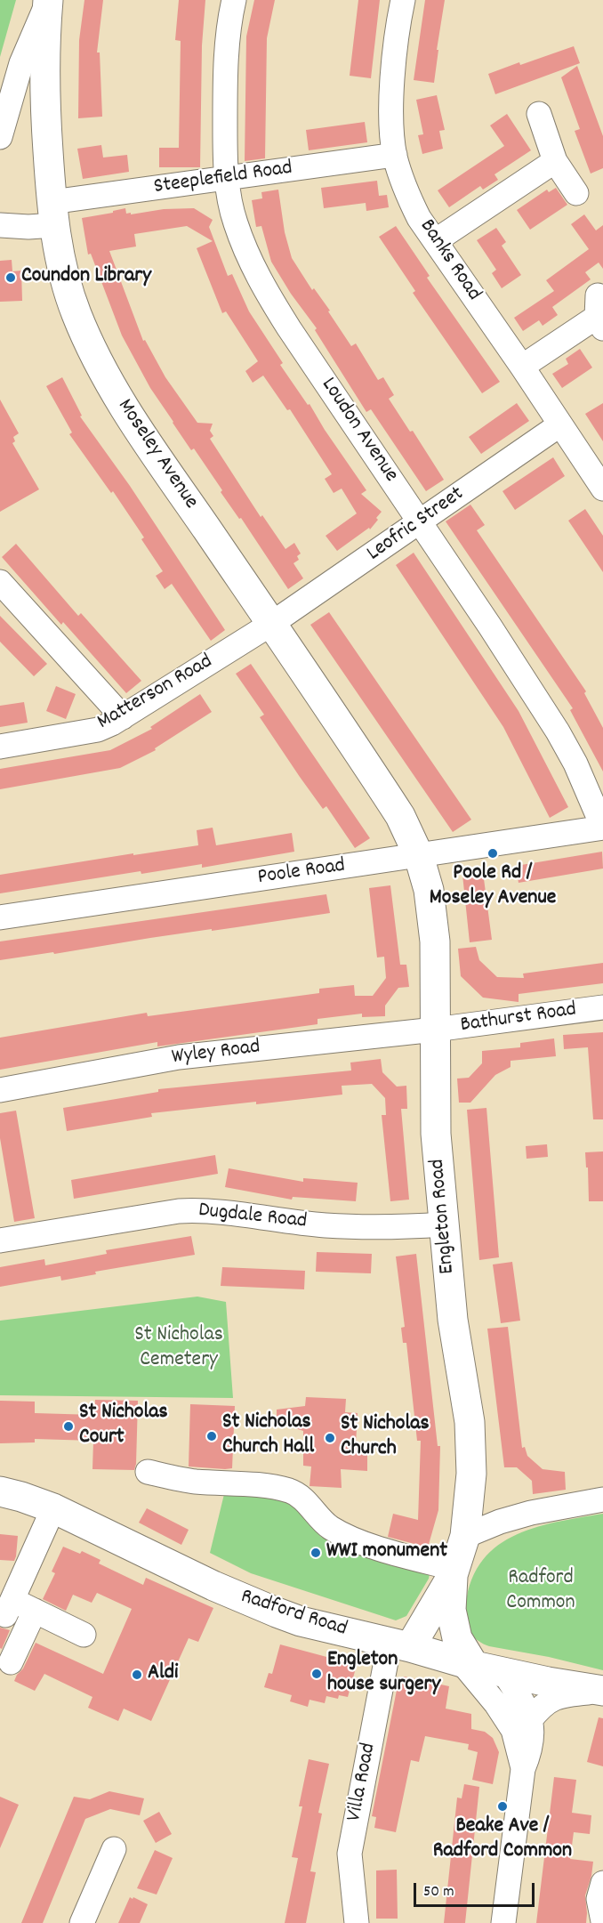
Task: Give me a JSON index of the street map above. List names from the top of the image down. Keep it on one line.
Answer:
{"streets":{"main road":["Moseley Avenue","Engleton Road","Radford Road"],"street":["Steeplefield Road","Banks Road","Loudon Avenue","Leofric Street","Matterson Road","Poole Road","Bathurst Road","Wyley Road","Dugdale Road","Villa Road"]},"crossings":[["Steeplefield Road","Banks Road"],["Steeplefield Road","Loudon Avenue"],["Steeplefield Road","Moseley Avenue"],["Banks Road","Leofric Street"],["Loudon Avenue","Leofric Street"],["Loudon Avenue","Poole Road"],["Moseley Avenue","Leofric Street"],["Moseley Avenue","Matterson Road"],["Moseley Avenue","Poole Road"],["Moseley Avenue","Engleton Road"],["Leofric Street","Matterson Road"],["Poole Road","Engleton Road"],["Bathurst Road","Wyley Road"],["Bathurst Road","Engleton Road"],["Wyley Road","Engleton Road"],["Engleton Road","Dugdale Road"],["Engleton Road","Radford Road"],["Engleton Road","Villa Road"],["Radford Road","Villa Road"]],"parks":["St Nicholas Cemetery","Radford Common"],"places":["Coundon Library","Poole Rd / Moseley Avenue","St Nicholas Court","St Nicholas Church Hall","St Nicholas Church","WWI monument","Engleton house surgery","Aldi","Beake Ave / Radford Common"],"scale_bar":"50 m"}
